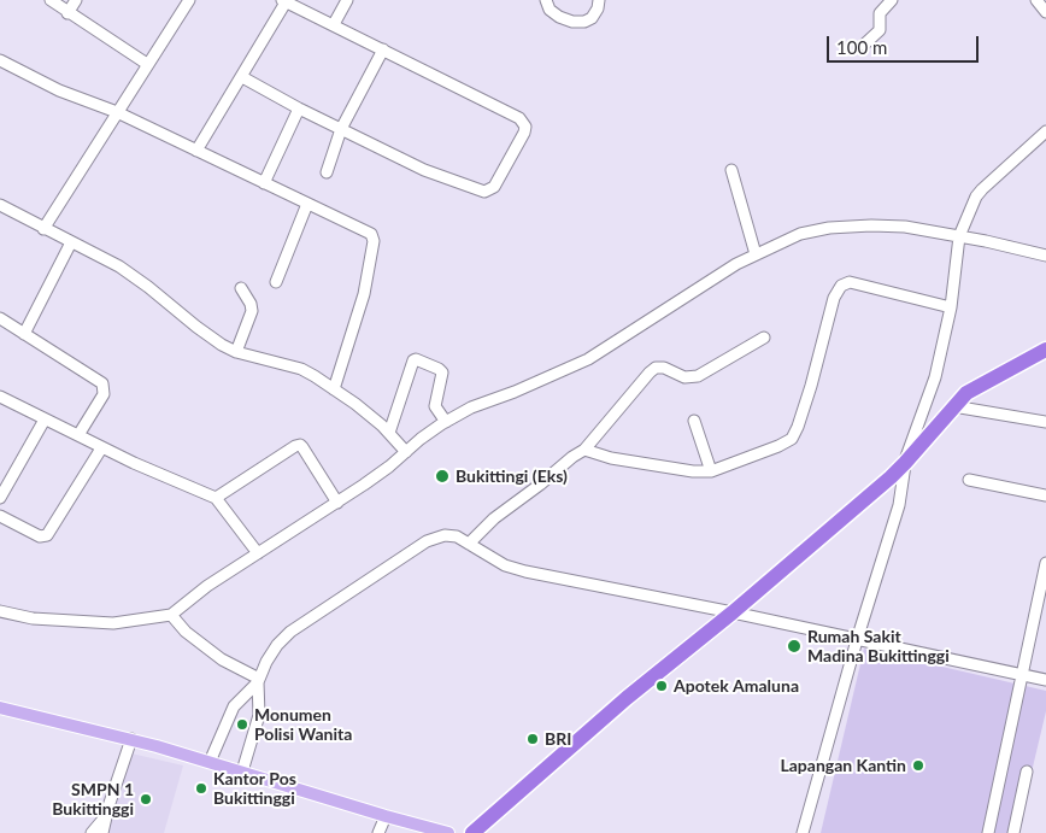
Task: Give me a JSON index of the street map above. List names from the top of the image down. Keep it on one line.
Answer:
{"places":["Bukittingi (Eks)","Rumah Sakit Madina Bukittinggi","Apotek Amaluna","Monumen Polisi Wanita","BRI","Lapangan Kantin","Kantor Pos Bukittinggi","SMPN 1 Bukittinggi"],"scale_bar":"100 m"}
